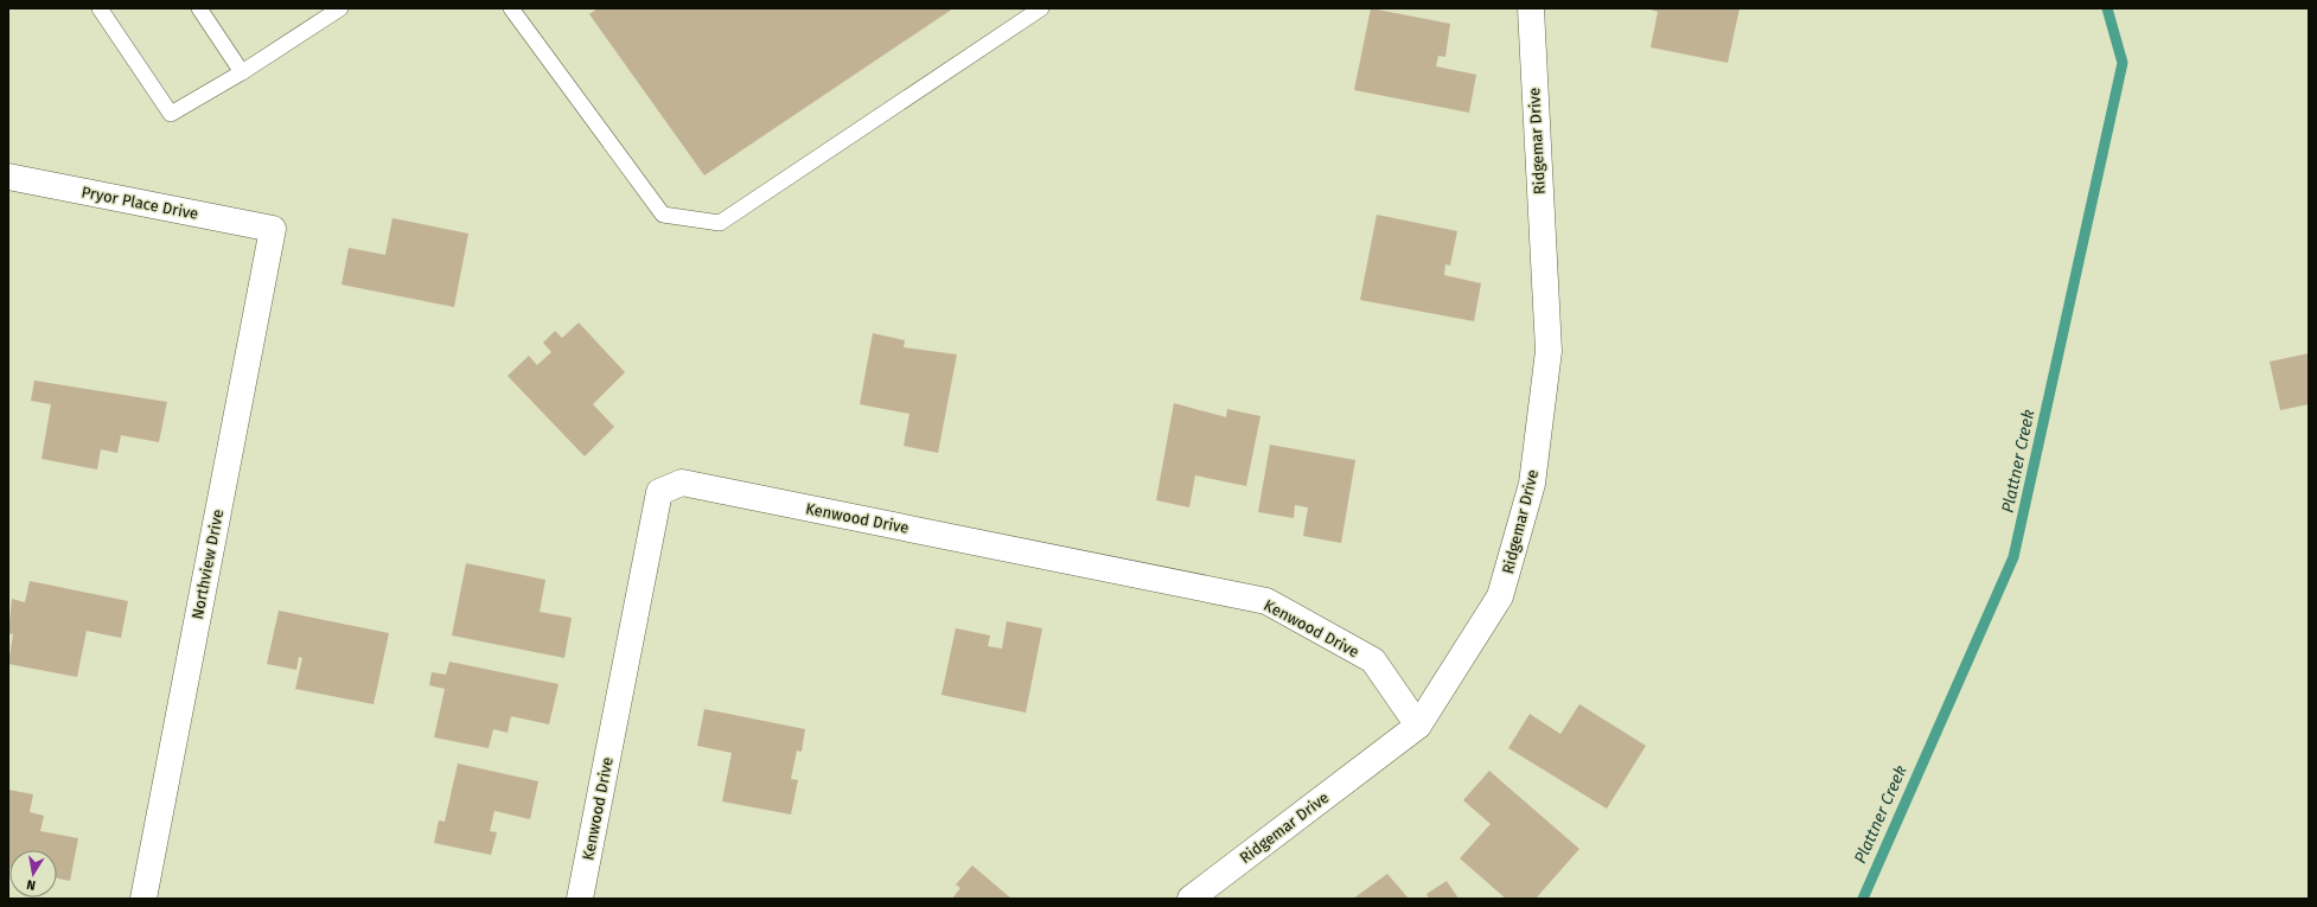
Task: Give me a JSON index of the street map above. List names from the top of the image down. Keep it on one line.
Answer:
{"streets":{"street":["Ridgemar Drive","Pryor Place Drive","Kenwood Drive","Northview Drive"]},"crossings":[["Ridgemar Drive","Kenwood Drive"],["Pryor Place Drive","Northview Drive"]],"water":["Plattner Creek"],"north":"bottom"}
